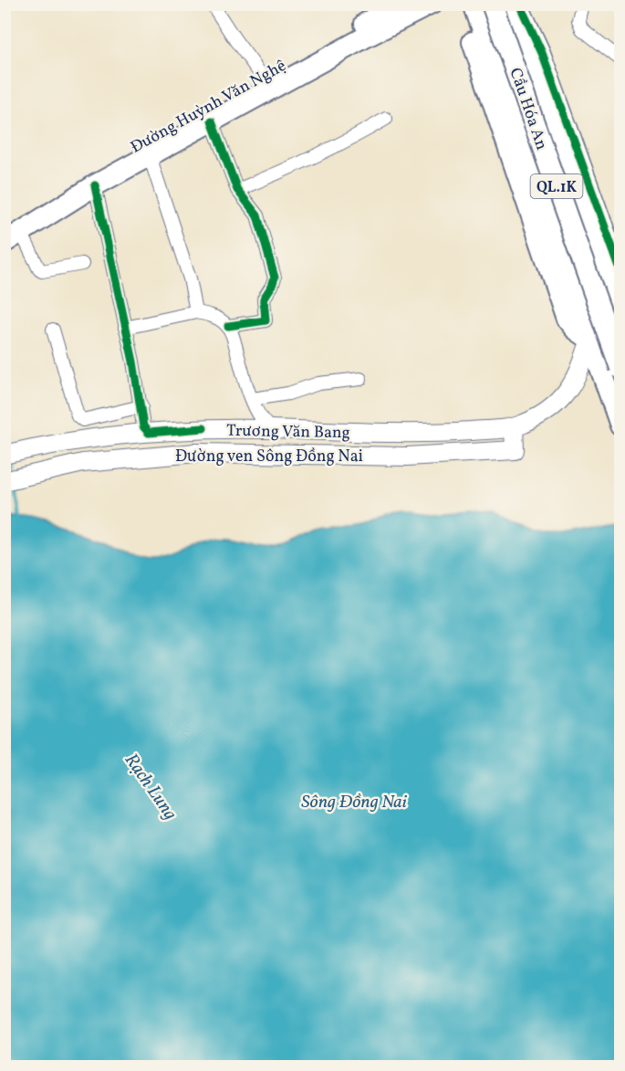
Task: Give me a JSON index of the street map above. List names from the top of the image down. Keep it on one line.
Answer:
{"streets":{"main road":["Đường Huỳnh Văn Nghệ","Cầu Hóa An","QL.1K","Trương Văn Bang","Đường ven Sông Đồng Nai"]},"crossings":[["Cầu Hóa An","QL.1K"],["QL.1K","Trương Văn Bang"],["Trương Văn Bang","Đường ven Sông Đồng Nai"]],"water":["Rạch Lung","Sông Đồng Nai"]}
